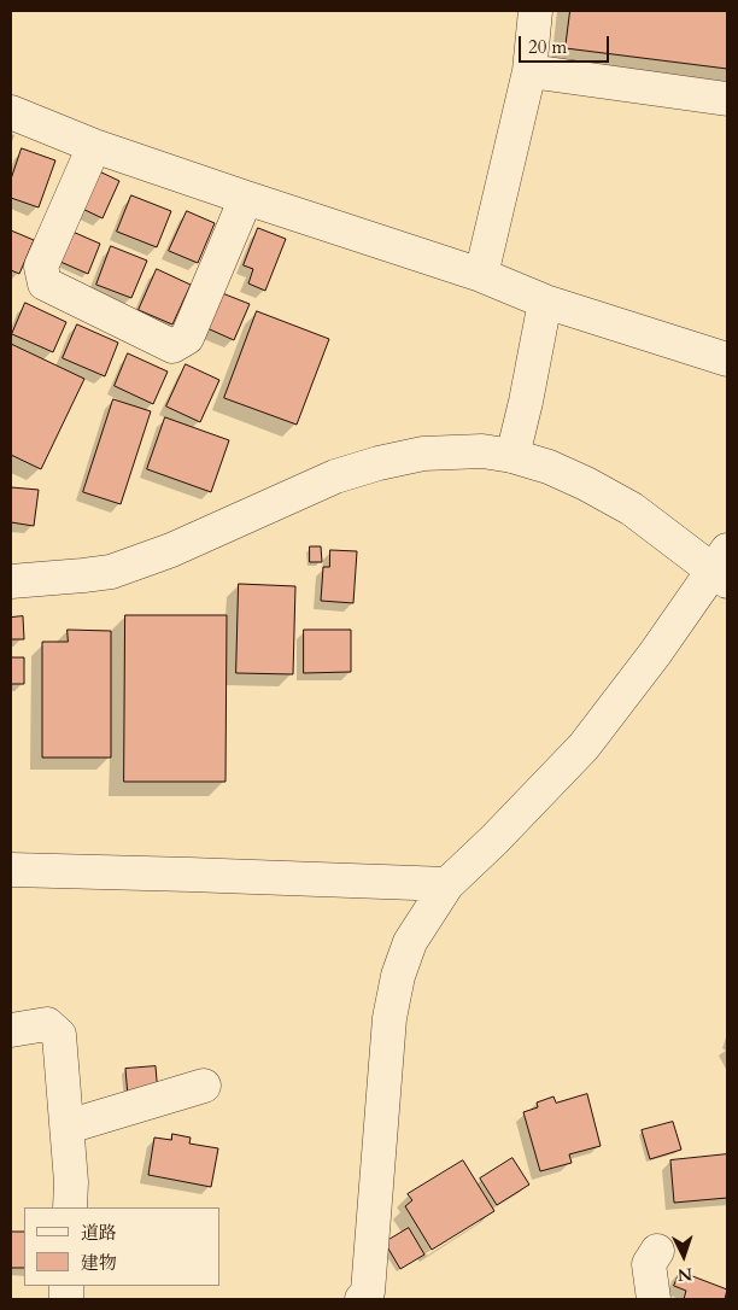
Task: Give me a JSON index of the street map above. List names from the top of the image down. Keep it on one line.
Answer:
{"legend":["道路","建物"],"scale_bar":"20 m","north":"bottom"}
